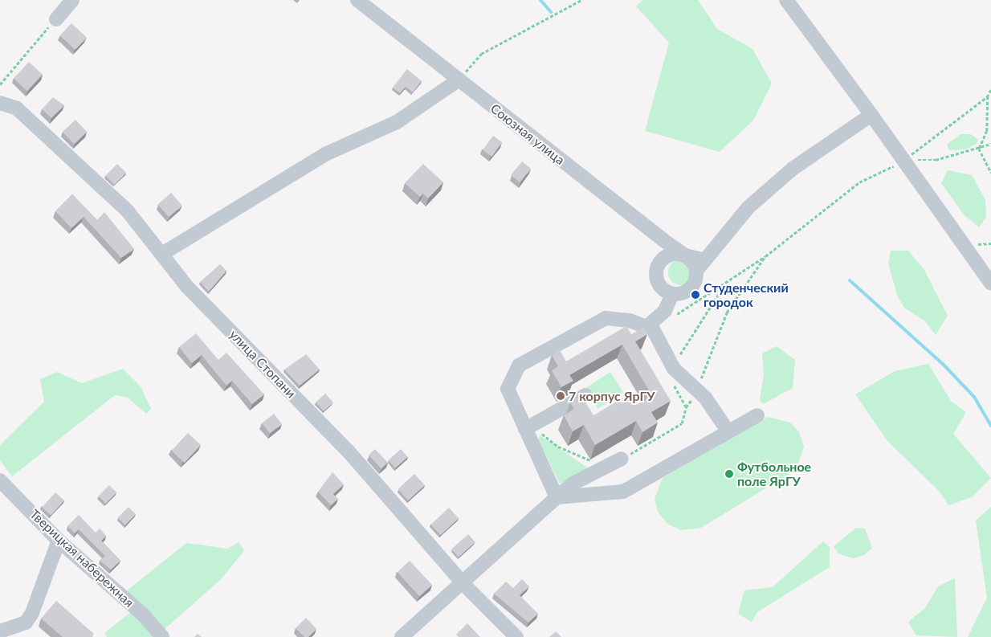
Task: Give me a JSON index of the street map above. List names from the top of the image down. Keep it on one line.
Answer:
{"streets":{"street":["Союзная улица","улица Стопани","Тверицкая набережная"]},"places":["Студенческий городок","7 корпус ЯрГУ","Футбольное поле ЯрГУ"]}
